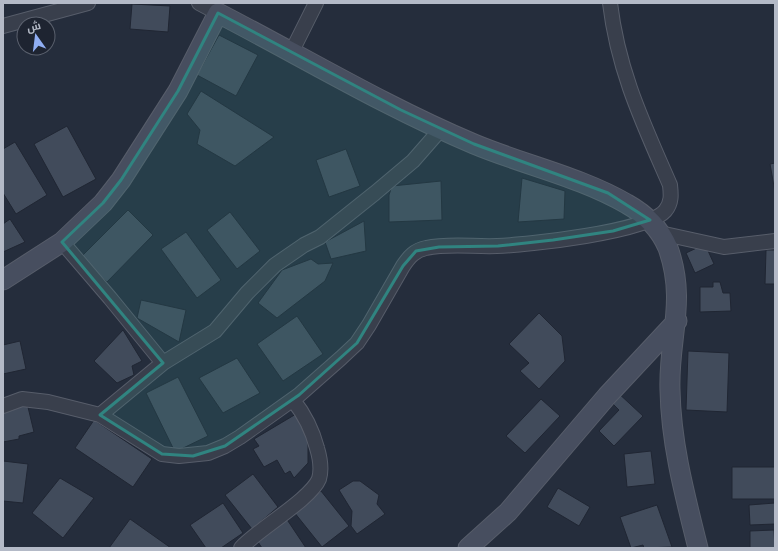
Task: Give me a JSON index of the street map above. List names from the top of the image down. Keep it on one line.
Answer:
{"north":"top"}
